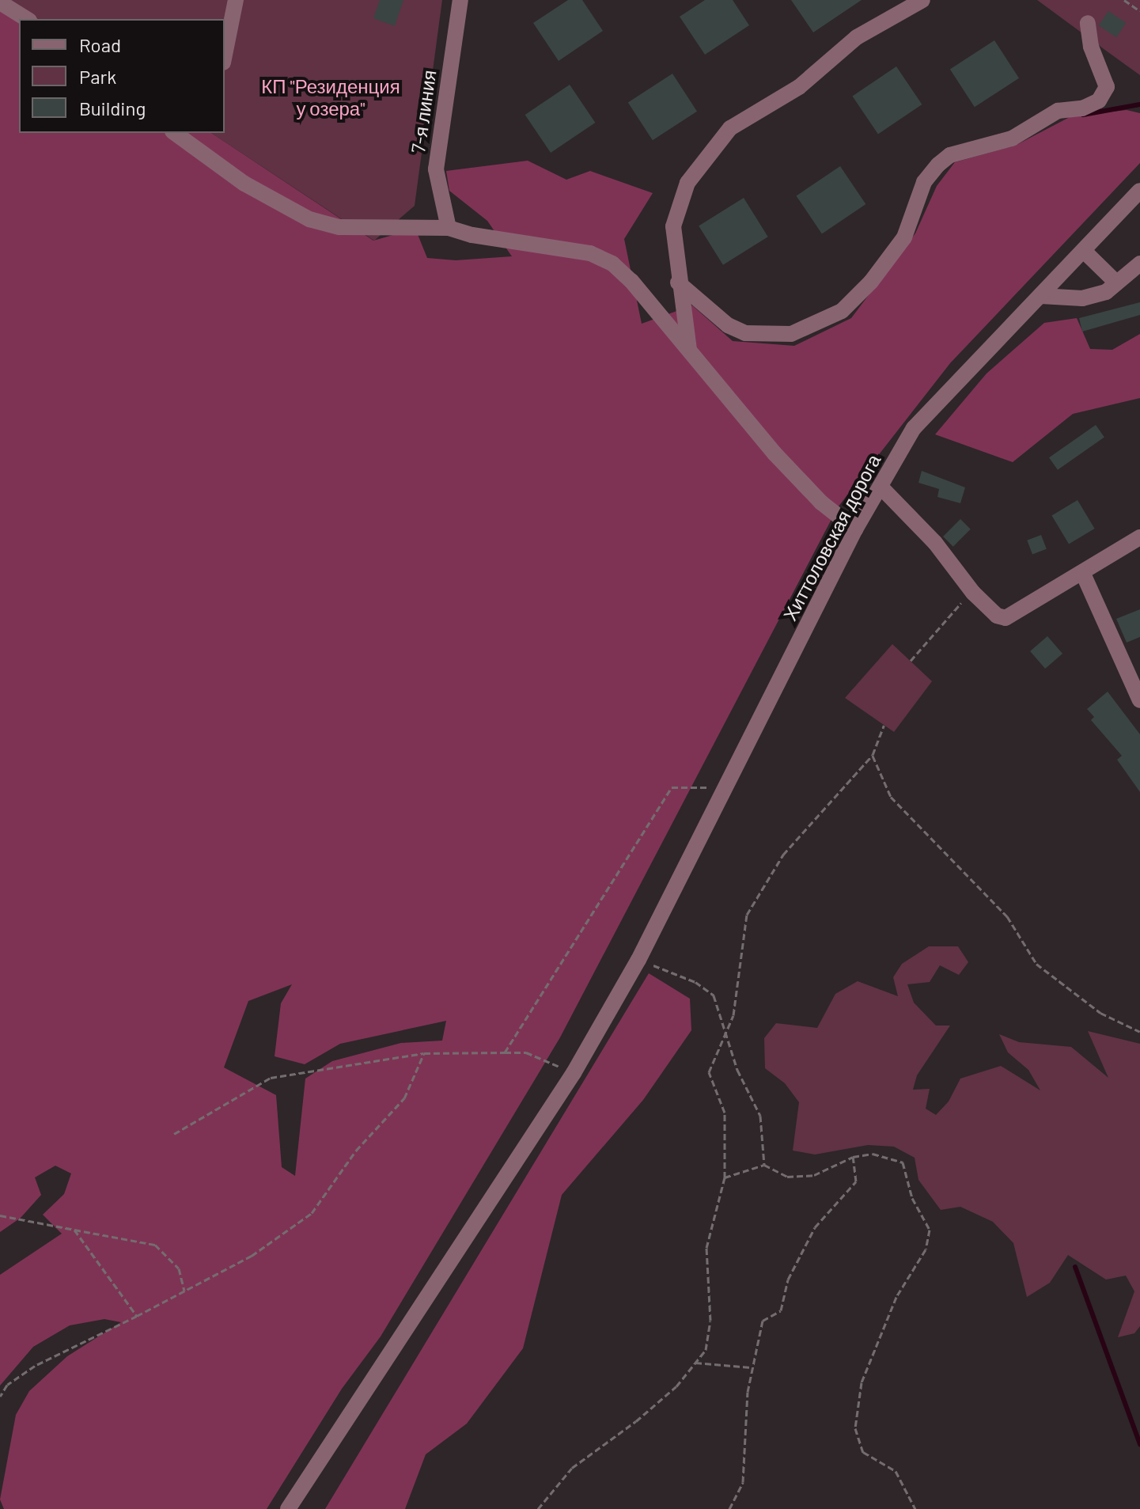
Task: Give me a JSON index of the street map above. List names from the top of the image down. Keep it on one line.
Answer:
{"streets":{"street":["7-я линия","Хиттоловская дорога"]},"parks":["КП \"Резиденция у озера\""],"legend":["Road","Park","Building"]}
